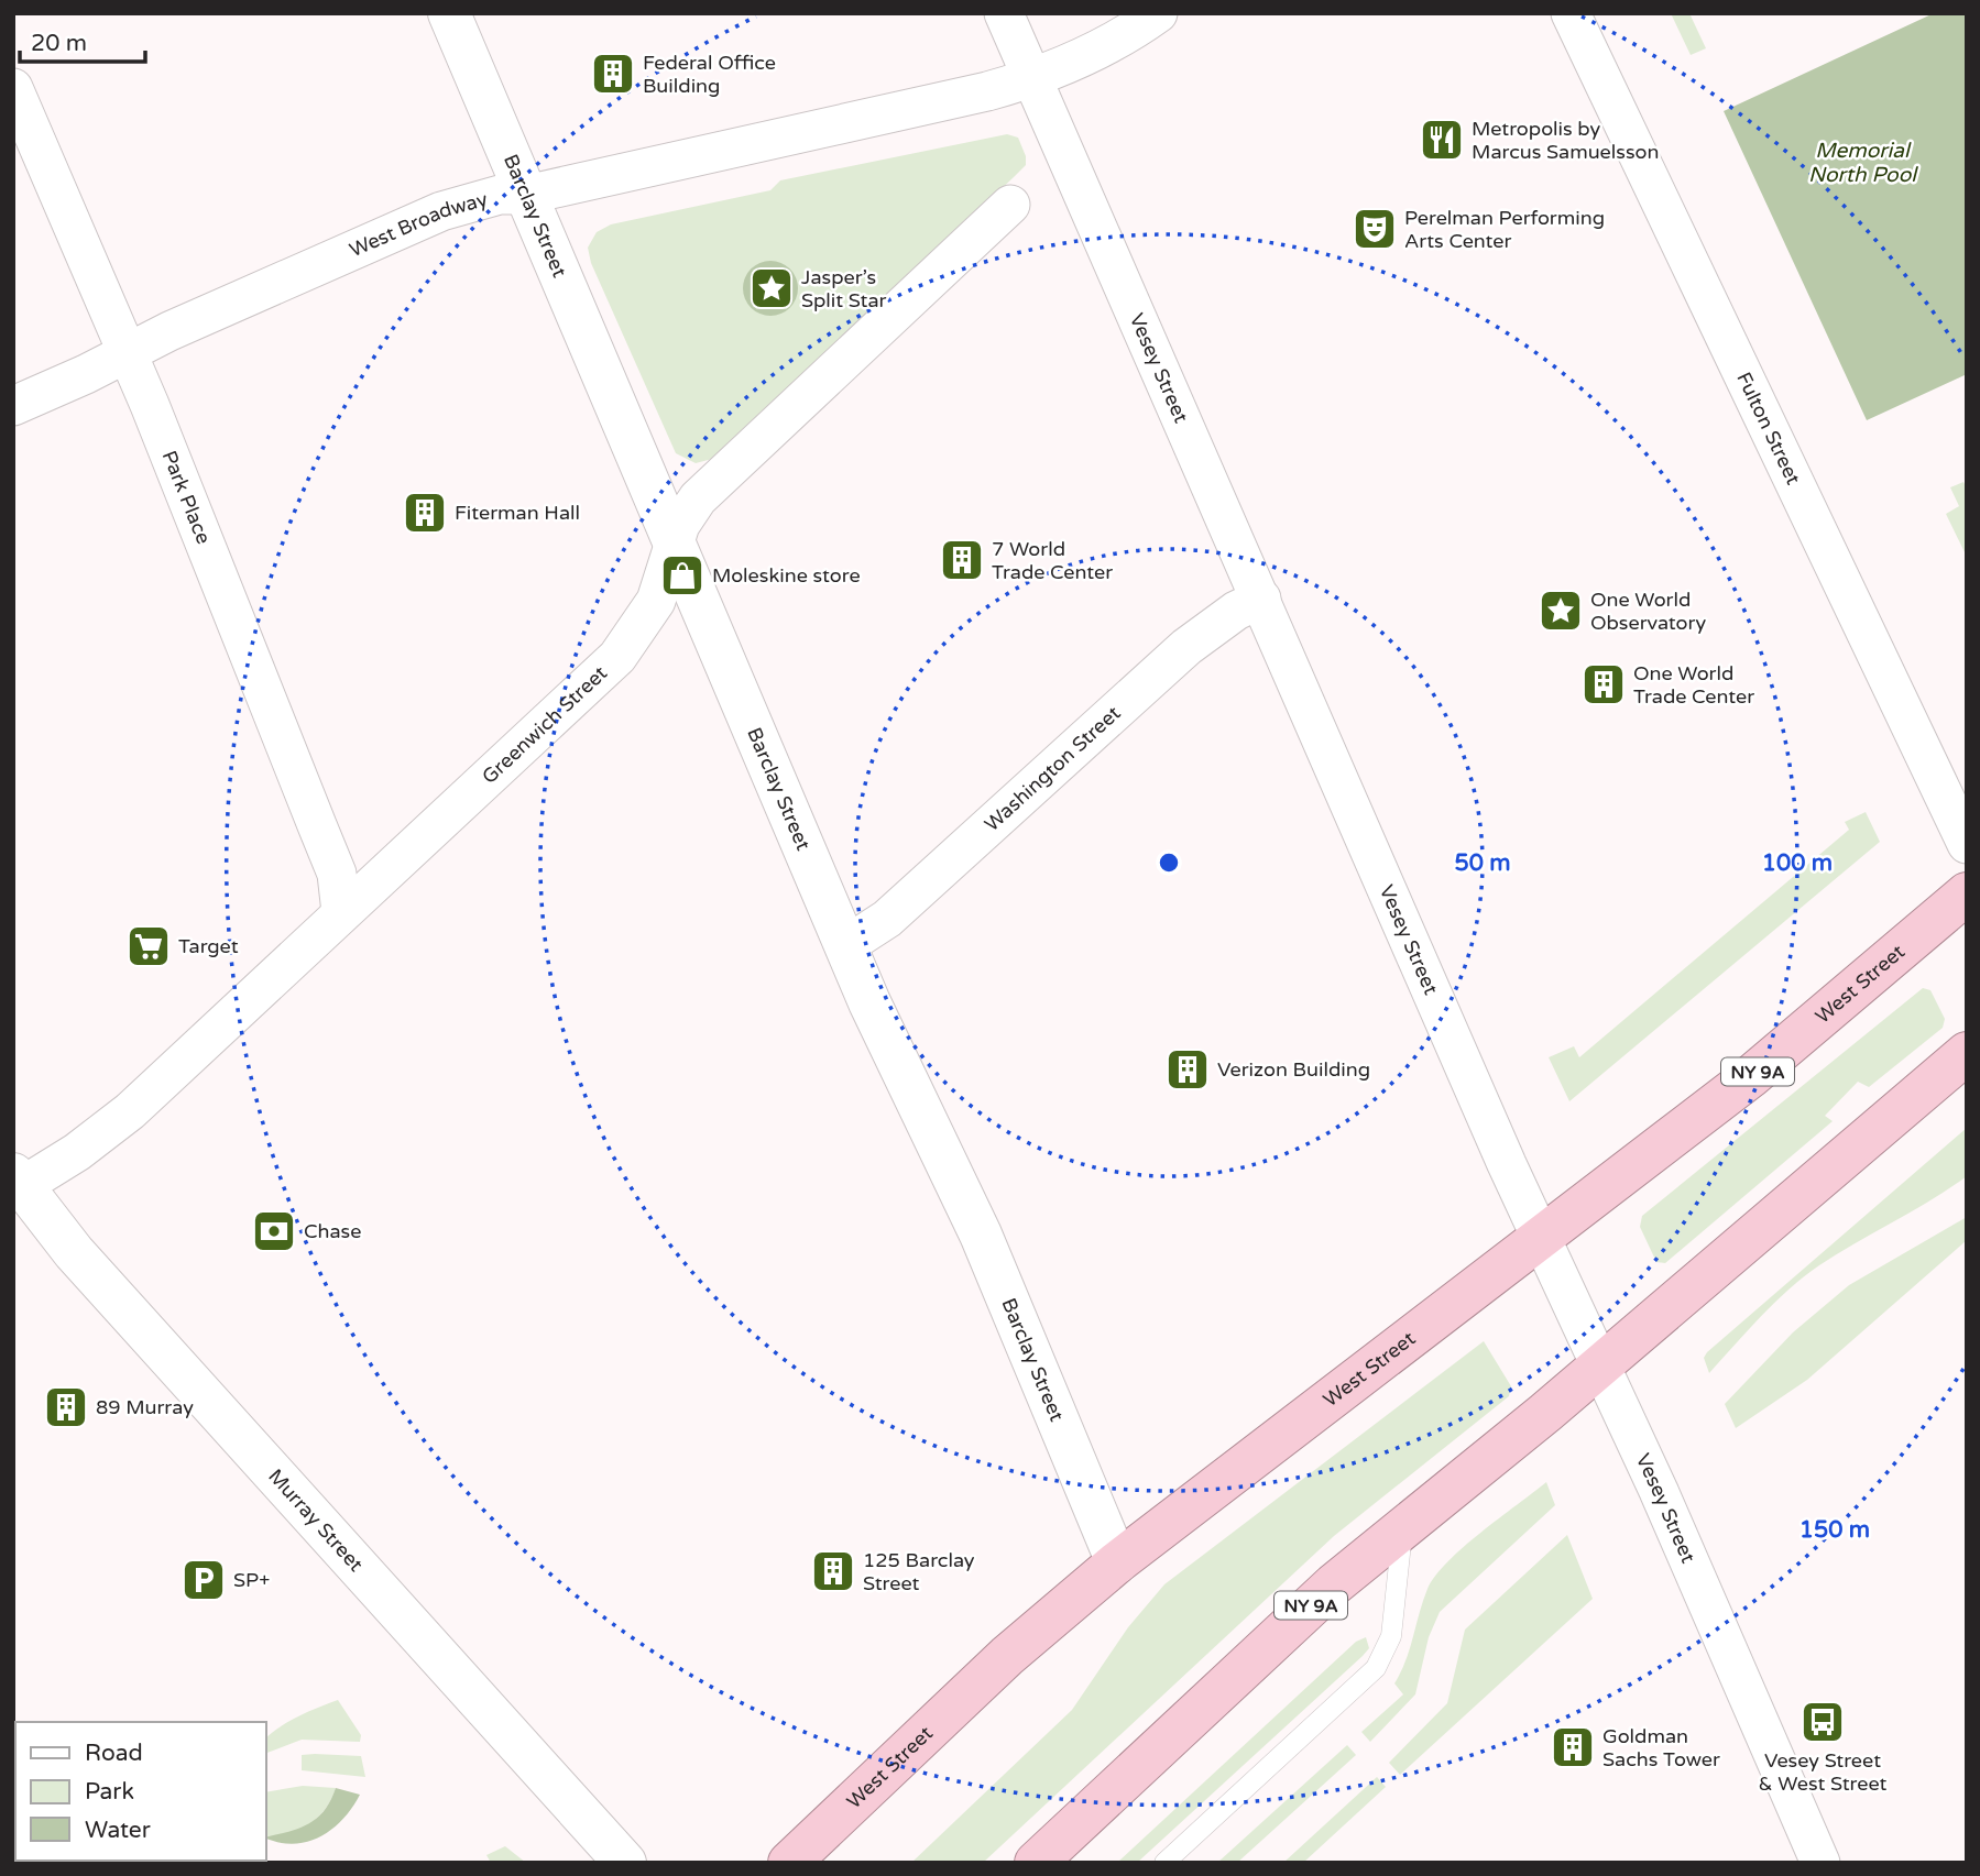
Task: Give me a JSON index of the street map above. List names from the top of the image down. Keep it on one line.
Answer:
{"streets":{"highway":["West Street","NY 9A"],"main road":["Barclay Street","Murray Street"],"street":["West Broadway","Vesey Street","Fulton Street","Park Place","Greenwich Street","Washington Street"]},"crossings":[["Barclay Street","West Broadway"],["Barclay Street","Greenwich Street"],["Barclay Street","Washington Street"],["Barclay Street","West Street"],["West Broadway","Vesey Street"],["West Broadway","Park Place"],["Vesey Street","Washington Street"],["Vesey Street","West Street"],["Vesey Street","NY 9A"],["Park Place","Greenwich Street"],["Greenwich Street","Murray Street"]],"water":["Memorial North Pool"],"places":{"building":["Federal Office Building","Fiterman Hall","7 World Trade Center","One World Trade Center","Verizon Building","89 Murray","125 Barclay Street","Goldman Sachs Tower"],"restaurant":["Metropolis by Marcus Samuelsson"],"theatre":["Perelman Performing Arts Center"],"place":["Jasper’s Split Star","One World Observatory"],"shop":["Moleskine store"],"supermarket":["Target"],"bank":["Chase"],"parking":["SP+"],"bus stop":["Vesey Street & West Street"]},"legend":["Road","Park","Water"],"scale_bar":"20 m","rings":["50 m","100 m","150 m"]}
